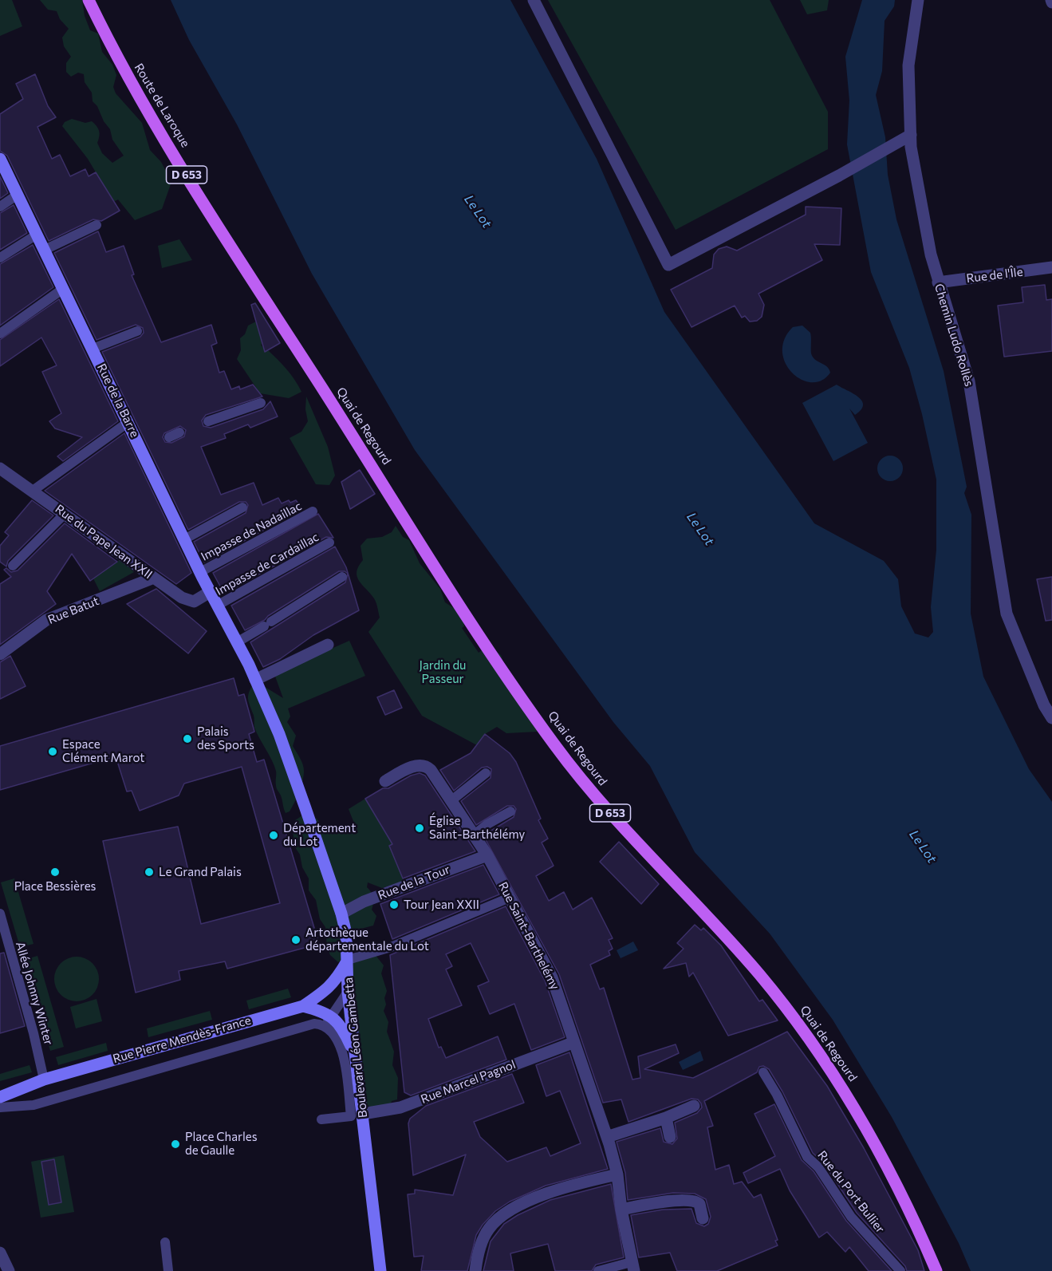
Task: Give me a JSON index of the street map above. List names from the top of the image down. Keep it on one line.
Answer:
{"streets":{"main road":["Route de Laroque","D 653","Rue de la Barre","Quai de Regourd","Rue Pierre Mendès-France","Boulevard Léon Gambetta"],"street":["Rue de l'Île","Chemin Ludo Rollès","Rue du Pape Jean XXII","Rue Batut","Rue de la Tour","Rue Saint-Barthelémy","Rue Marcel Pagnol"],"lane":["Impasse de Nadaillac","Impasse de Cardaillac","Allée Johnny Winter","Rue du Port Bullier"]},"crossings":[["Route de Laroque","Quai de Regourd"],["Rue de l'Île","Chemin Ludo Rollès"],["Rue de la Barre","Impasse de Nadaillac"],["Rue de la Barre","Rue du Pape Jean XXII"],["Rue de la Barre","Impasse de Cardaillac"],["Rue de la Barre","Boulevard Léon Gambetta"],["Rue du Pape Jean XXII","Rue Batut"],["Rue de la Tour","Rue Saint-Barthelémy"],["Rue de la Tour","Boulevard Léon Gambetta"],["Rue Saint-Barthelémy","Rue Marcel Pagnol"],["Allée Johnny Winter","Rue Pierre Mendès-France"],["Rue Pierre Mendès-France","Boulevard Léon Gambetta"],["Boulevard Léon Gambetta","Rue Marcel Pagnol"]],"water":["Le Lot"],"parks":["Jardin du Passeur"],"places":["Palais des Sports","Espace Clément Marot","Église Saint-Barthélémy","Département du Lot","Place Bessières","Le Grand Palais","Tour Jean XXII","Artothèque départementale du Lot","Place Charles de Gaulle"]}
